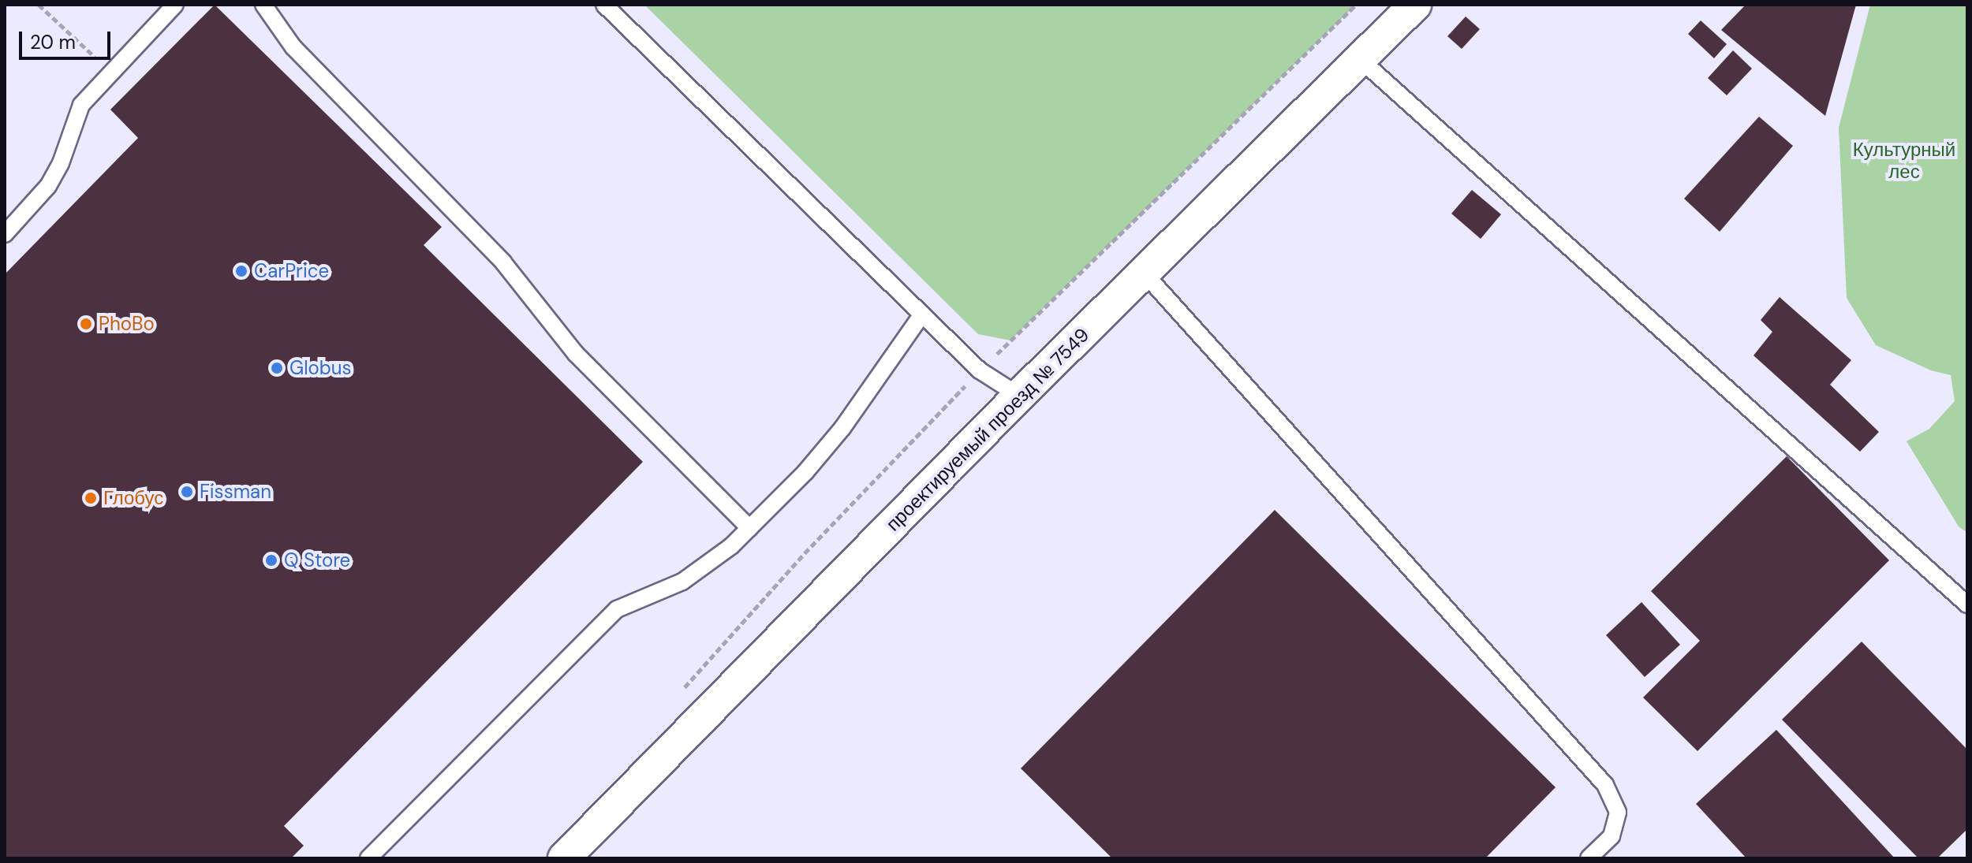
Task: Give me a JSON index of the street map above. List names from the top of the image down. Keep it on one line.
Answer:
{"streets":{"street":["проектируемый проезд № 7549"]},"parks":["Культурный лес"],"places":["CarPrice","PhoBo","Globus","Fissman","Глобус","Q Store"],"scale_bar":"20 m"}
